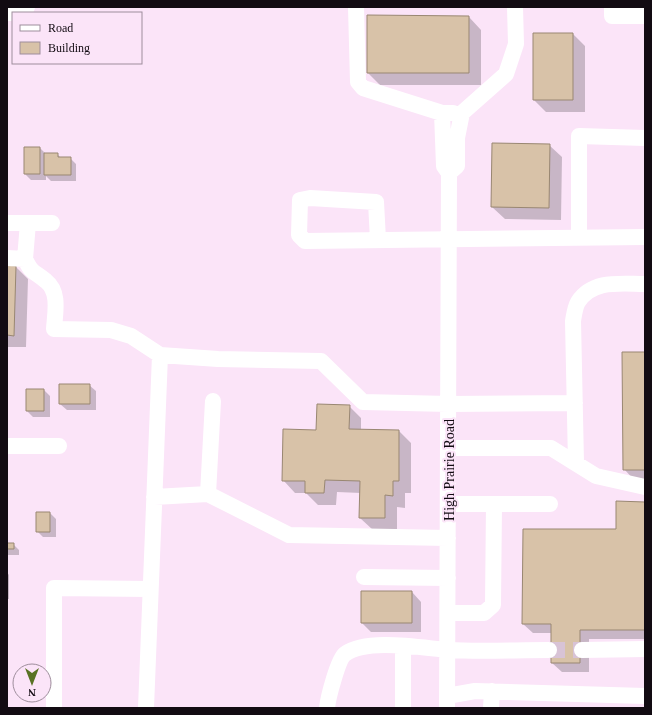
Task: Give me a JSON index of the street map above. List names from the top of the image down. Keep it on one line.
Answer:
{"streets":{"street":["High Prairie Road"]},"legend":["Road","Building"],"north":"bottom"}
